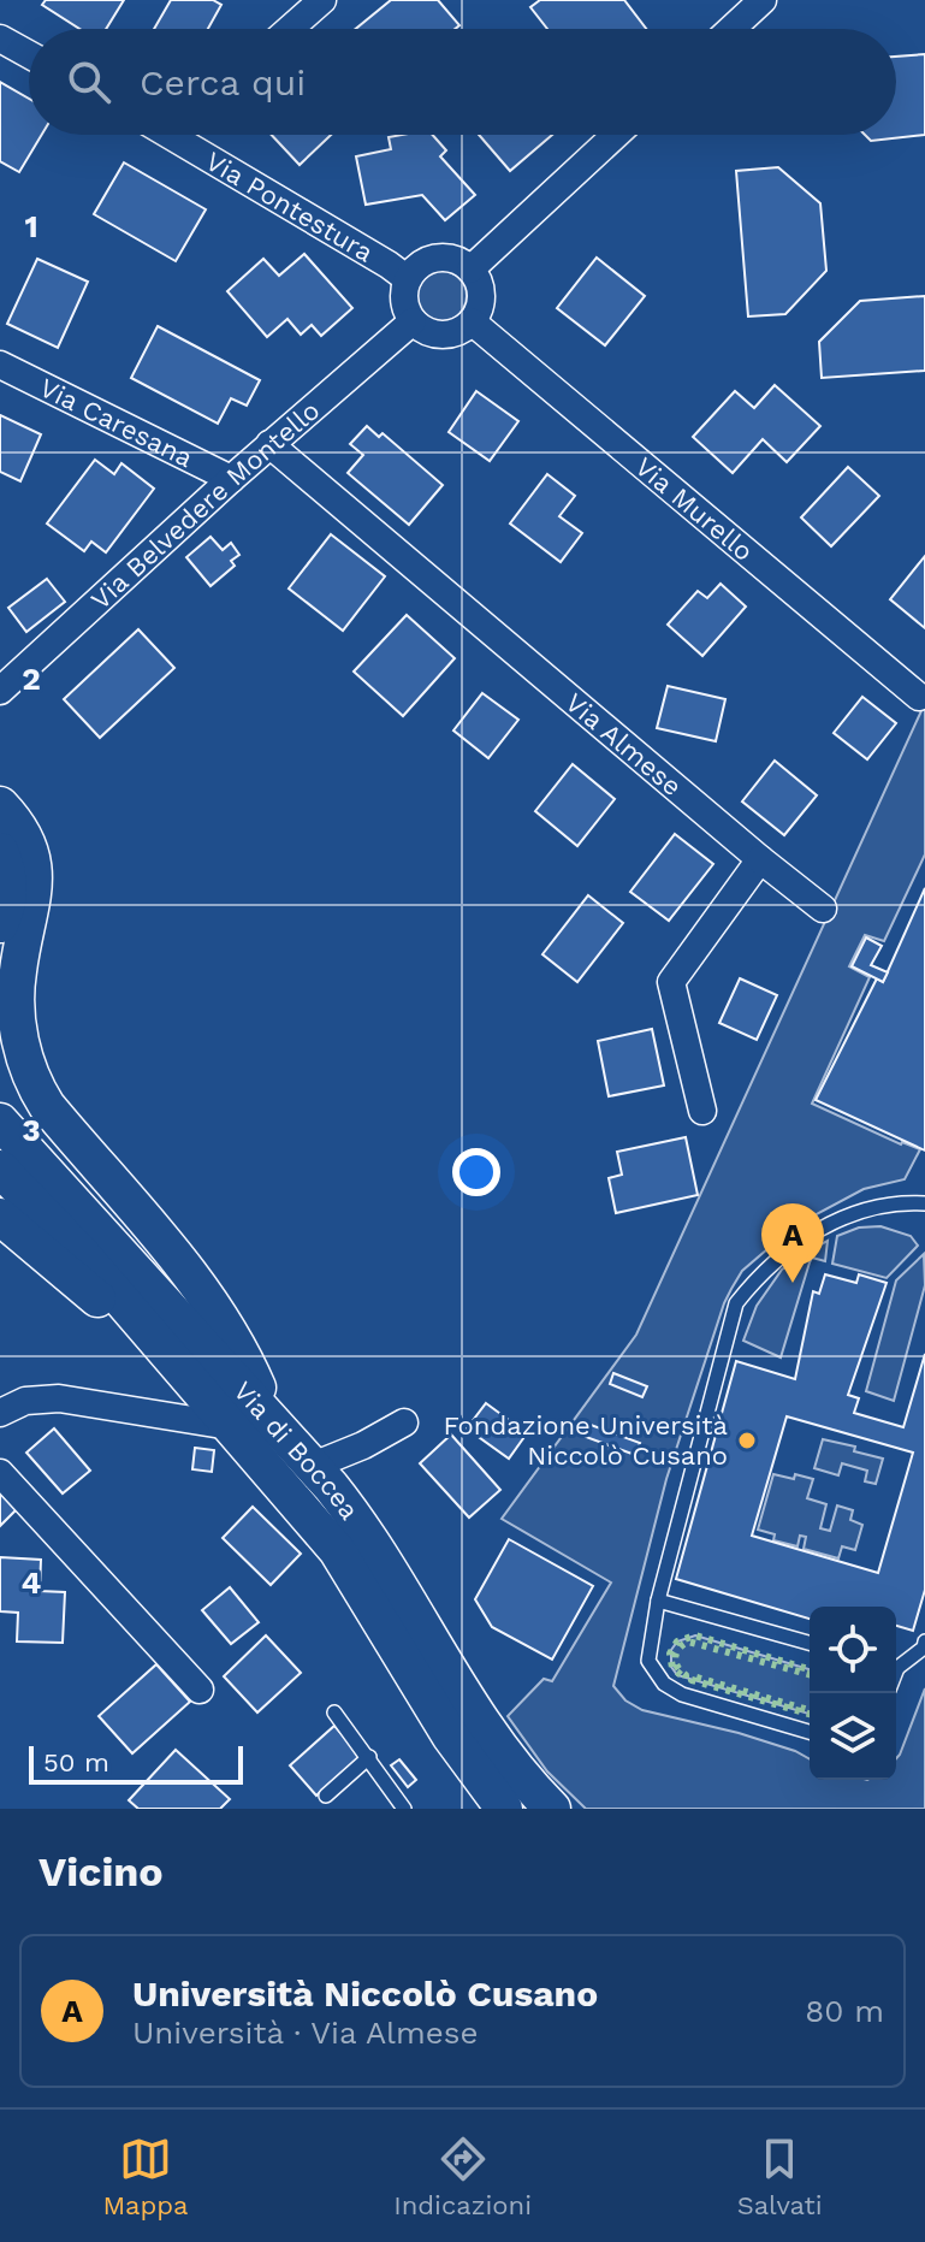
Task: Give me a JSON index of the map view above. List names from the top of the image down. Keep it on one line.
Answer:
{"streets":{"main road":["Via di Boccea"],"street":["Via Pontestura","Via Caresana","Via Belvedere Montello","Via Murello","Via Almese"]},"crossings":[["Via Pontestura","Via Belvedere Montello"],["Via Pontestura","Via Murello"],["Via Caresana","Via Belvedere Montello"],["Via Belvedere Montello","Via Murello"],["Via Belvedere Montello","Via Almese"]],"places":["Fondazione Università Niccolò Cusano"],"scale_bar":"50 m","page":{"search":"Cerca qui","pins":"A","scale":"50 m","heading":"Vicino","list":[{"mark":"A","name":"Università Niccolò Cusano","note":"Università · Via Almese","value":"80 m"}],"nav":["Mappa","Indicazioni","Salvati"]},"grid":{"rows":["1","2","3","4"]}}
